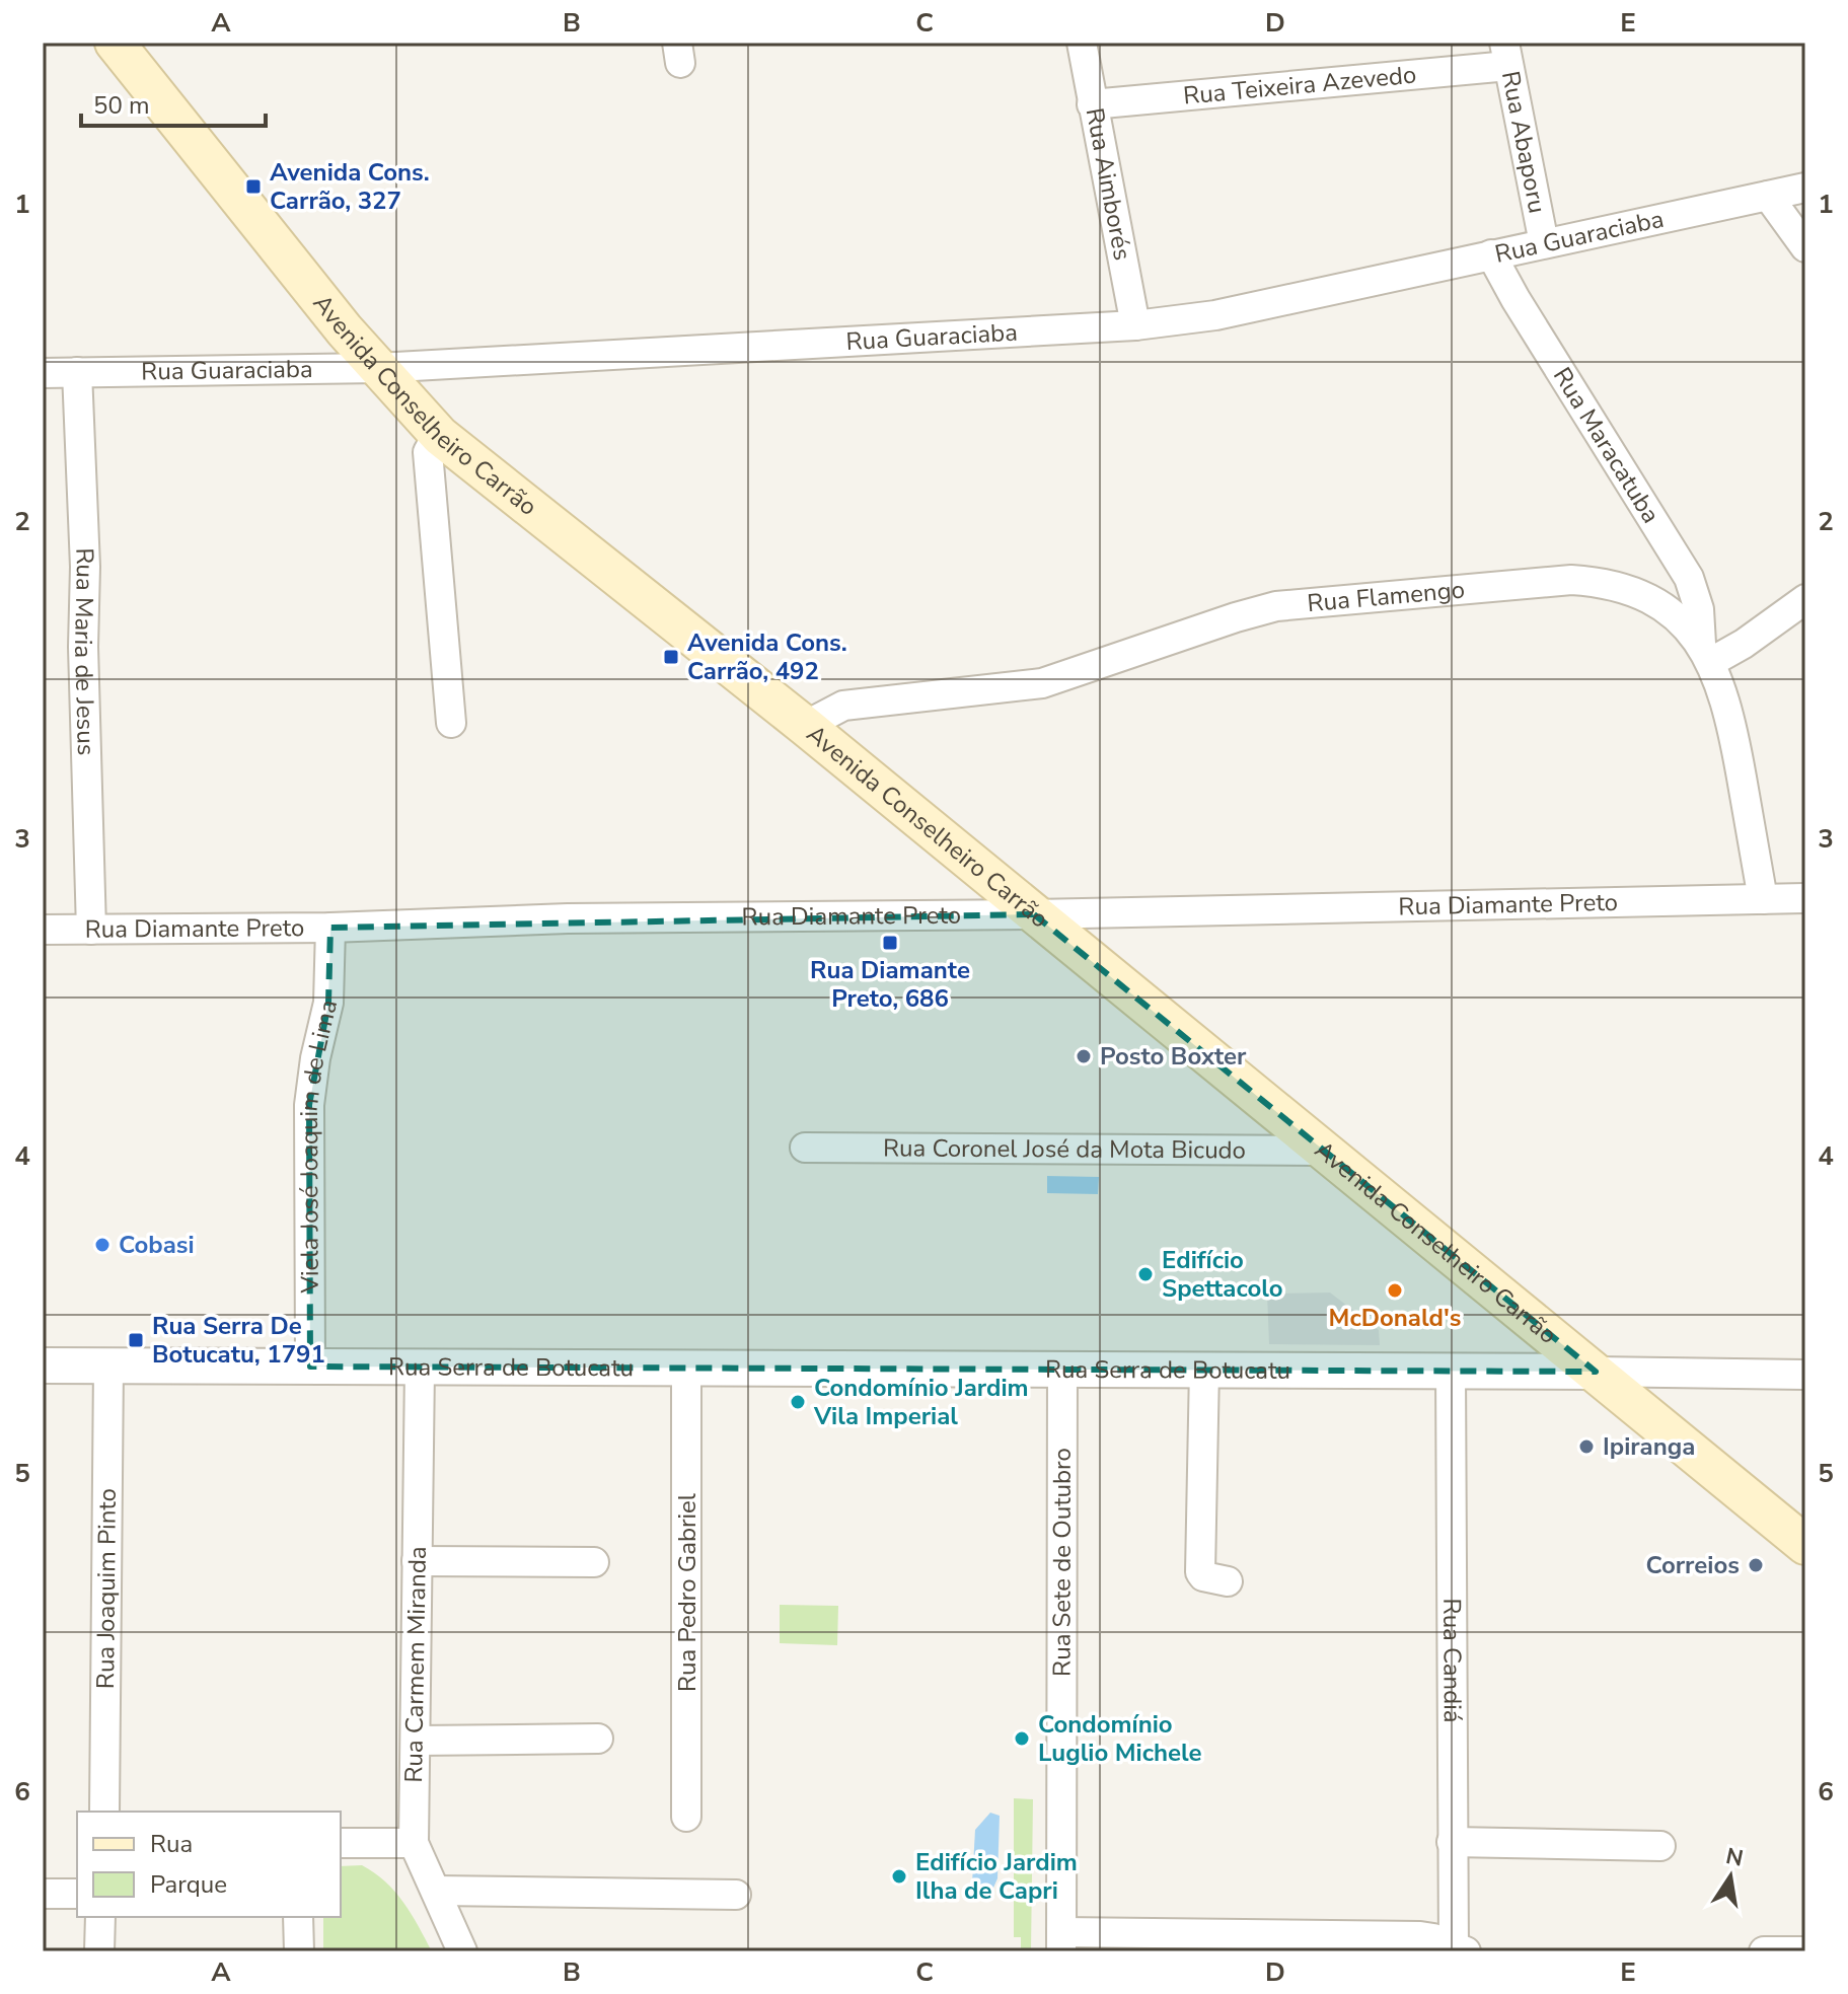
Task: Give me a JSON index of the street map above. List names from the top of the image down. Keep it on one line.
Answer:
{"streets":{"main road":["Avenida Conselheiro Carrão"],"street":["Rua Teixeira Azevedo","Rua Abaporu","Rua Aimborés","Rua Guaraciaba","Rua Maracatuba","Rua Flamengo","Rua Maria de Jesus","Rua Diamante Preto","Viela José Joaquim de Lima","Rua Coronel José da Mota Bicudo","Rua Serra de Botucatu","Rua Sete de Outubro","Rua Joaquim Pinto","Rua Pedro Gabriel","Rua Candiá","Rua Carmem Miranda"]},"crossings":[["Rua Teixeira Azevedo","Rua Abaporu"],["Rua Teixeira Azevedo","Rua Aimborés"],["Rua Abaporu","Rua Guaraciaba"],["Rua Aimborés","Rua Guaraciaba"],["Rua Guaraciaba","Avenida Conselheiro Carrão"],["Rua Guaraciaba","Rua Maracatuba"],["Rua Guaraciaba","Rua Maria de Jesus"],["Avenida Conselheiro Carrão","Rua Flamengo"],["Avenida Conselheiro Carrão","Rua Diamante Preto"],["Avenida Conselheiro Carrão","Rua Coronel José da Mota Bicudo"],["Avenida Conselheiro Carrão","Rua Serra de Botucatu"],["Rua Maracatuba","Rua Flamengo"],["Rua Flamengo","Rua Diamante Preto"],["Rua Maria de Jesus","Rua Diamante Preto"],["Rua Diamante Preto","Viela José Joaquim de Lima"],["Viela José Joaquim de Lima","Rua Serra de Botucatu"],["Rua Serra de Botucatu","Rua Sete de Outubro"],["Rua Serra de Botucatu","Rua Joaquim Pinto"],["Rua Serra de Botucatu","Rua Pedro Gabriel"],["Rua Serra de Botucatu","Rua Candiá"],["Rua Serra de Botucatu","Rua Carmem Miranda"]],"places":{"transit":["Avenida Cons. Carrão, 327","Avenida Cons. Carrão, 492","Rua Diamante Preto, 686","Rua Serra De Botucatu, 1791"],"other":["Posto Boxter","Cobasi","Edifício Spettacolo","McDonald's","Condomínio Jardim Vila Imperial","Ipiranga","Correios","Condomínio Luglio Michele","Edifício Jardim Ilha de Capri"]},"legend":["Rua","Parque"],"scale_bar":"50 m","north":"top","grid":{"columns":["A","B","C","D","E"],"rows":["1","2","3","4","5","6"]}}
